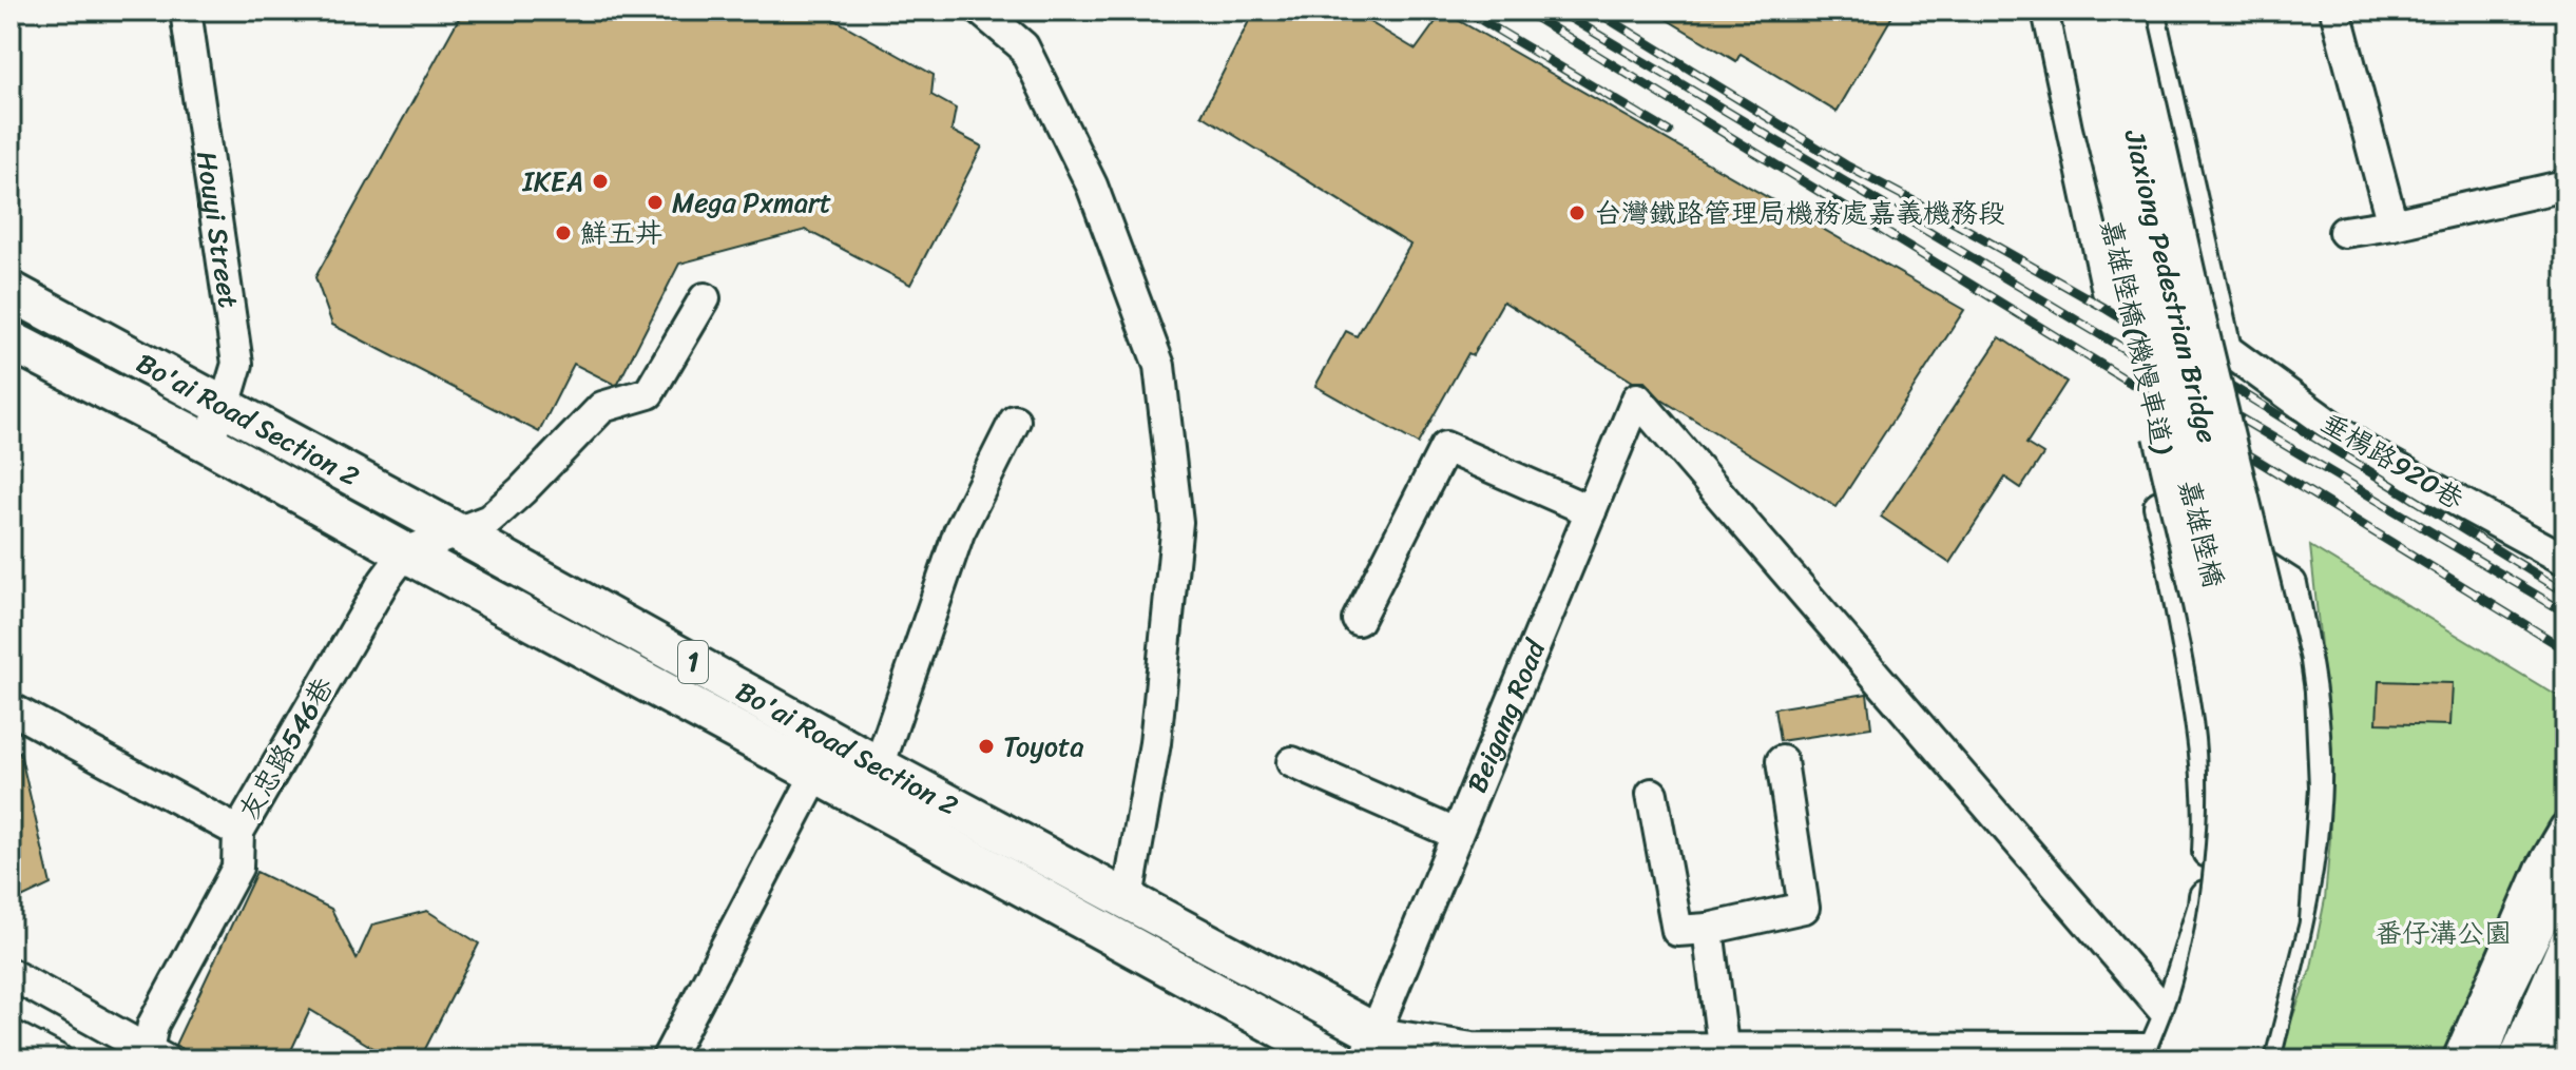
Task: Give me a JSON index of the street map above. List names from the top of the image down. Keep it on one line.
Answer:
{"streets":{"main road":["Jiaxiong Pedestrian Bridge","Bo'ai Road Section 2","嘉雄陸橋","1"],"street":["Houyi Street","嘉雄陸橋(機慢車道)","垂楊路920巷","Beigang Road","友忠路546巷"]},"crossings":[["Houyi Street","Bo'ai Road Section 2"],["Bo'ai Road Section 2","Beigang Road"],["Bo'ai Road Section 2","友忠路546巷"]],"parks":["番仔溝公園"],"places":["IKEA","Mega Pxmart","台灣鐵路管理局機務處嘉義機務段","鮮五丼","Toyota"]}
